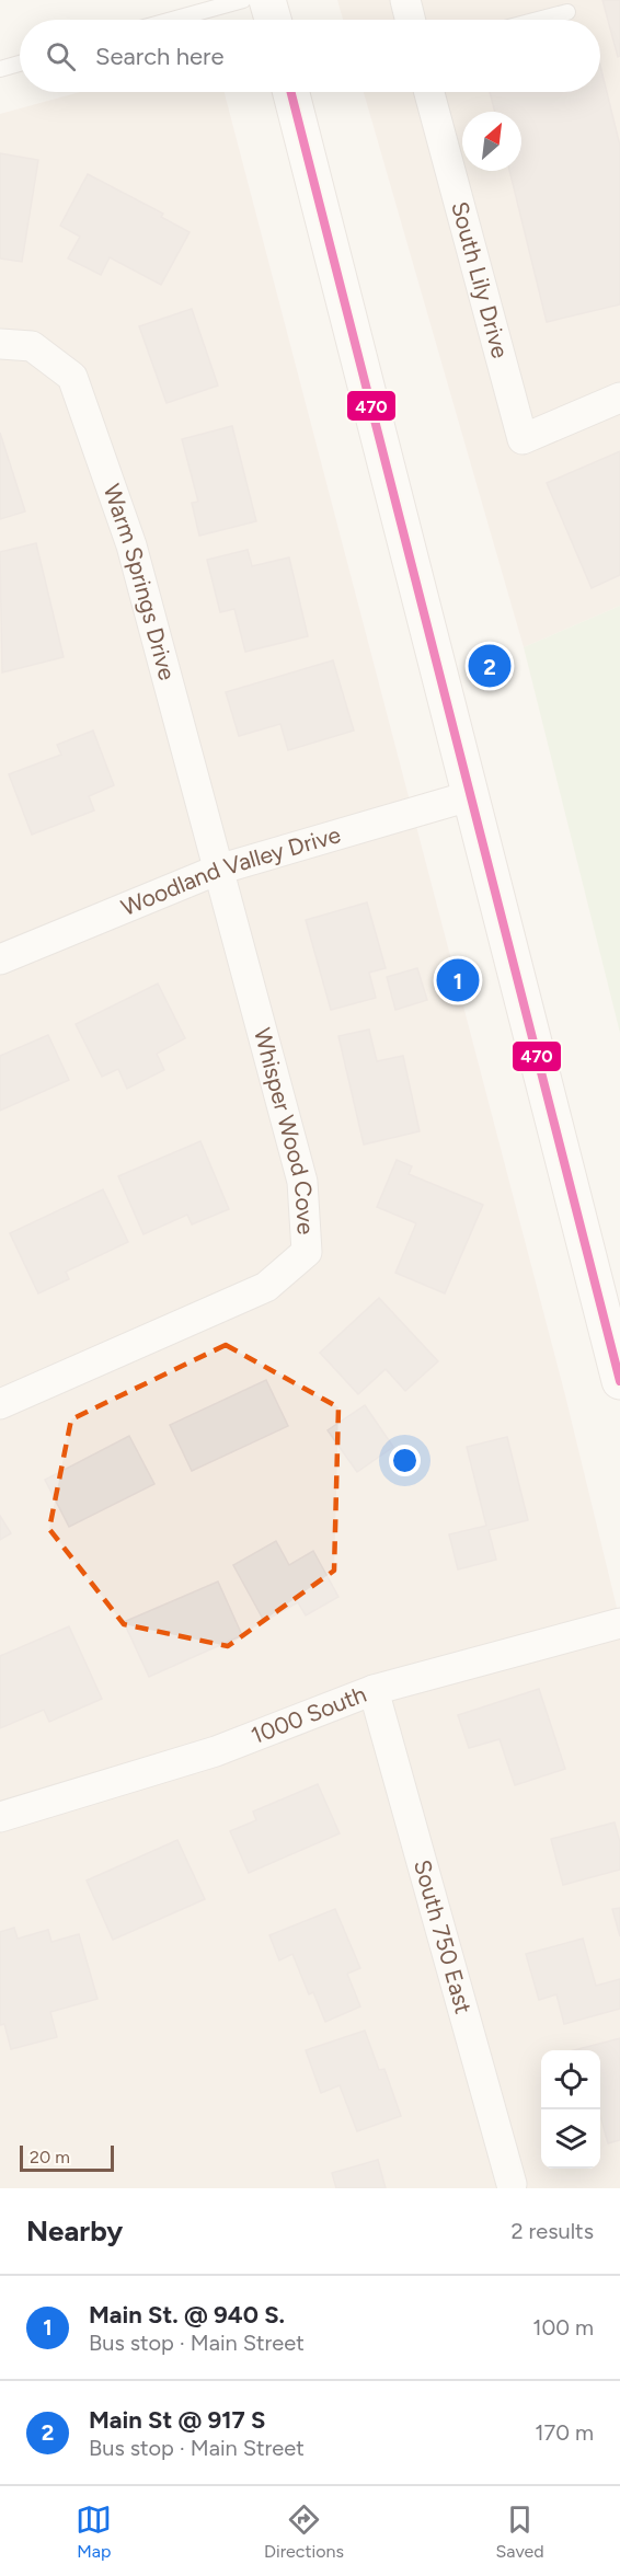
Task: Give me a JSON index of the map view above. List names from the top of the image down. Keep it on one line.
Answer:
{"streets":{"street":["South Lily Drive","Warm Springs Drive","Woodland Valley Drive","Whisper Wood Cove","1000 South","South 750 East"]},"crossings":[["Warm Springs Drive","Woodland Valley Drive"],["Warm Springs Drive","Whisper Wood Cove"],["Woodland Valley Drive","Whisper Wood Cove"],["1000 South","South 750 East"]],"lines":["transit line 470"],"scale_bar":"20 m","north":"top right","page":{"search":"Search here","pins":["2","1"],"scale":"20 m","heading":["Nearby","2 results"],"list":[{"mark":"1","name":"Main St. @ 940 S.","note":"Bus stop · Main Street","value":"100 m"},{"mark":"2","name":"Main St @ 917 S","note":"Bus stop · Main Street","value":"170 m"}],"nav":["Map","Directions","Saved"]}}
